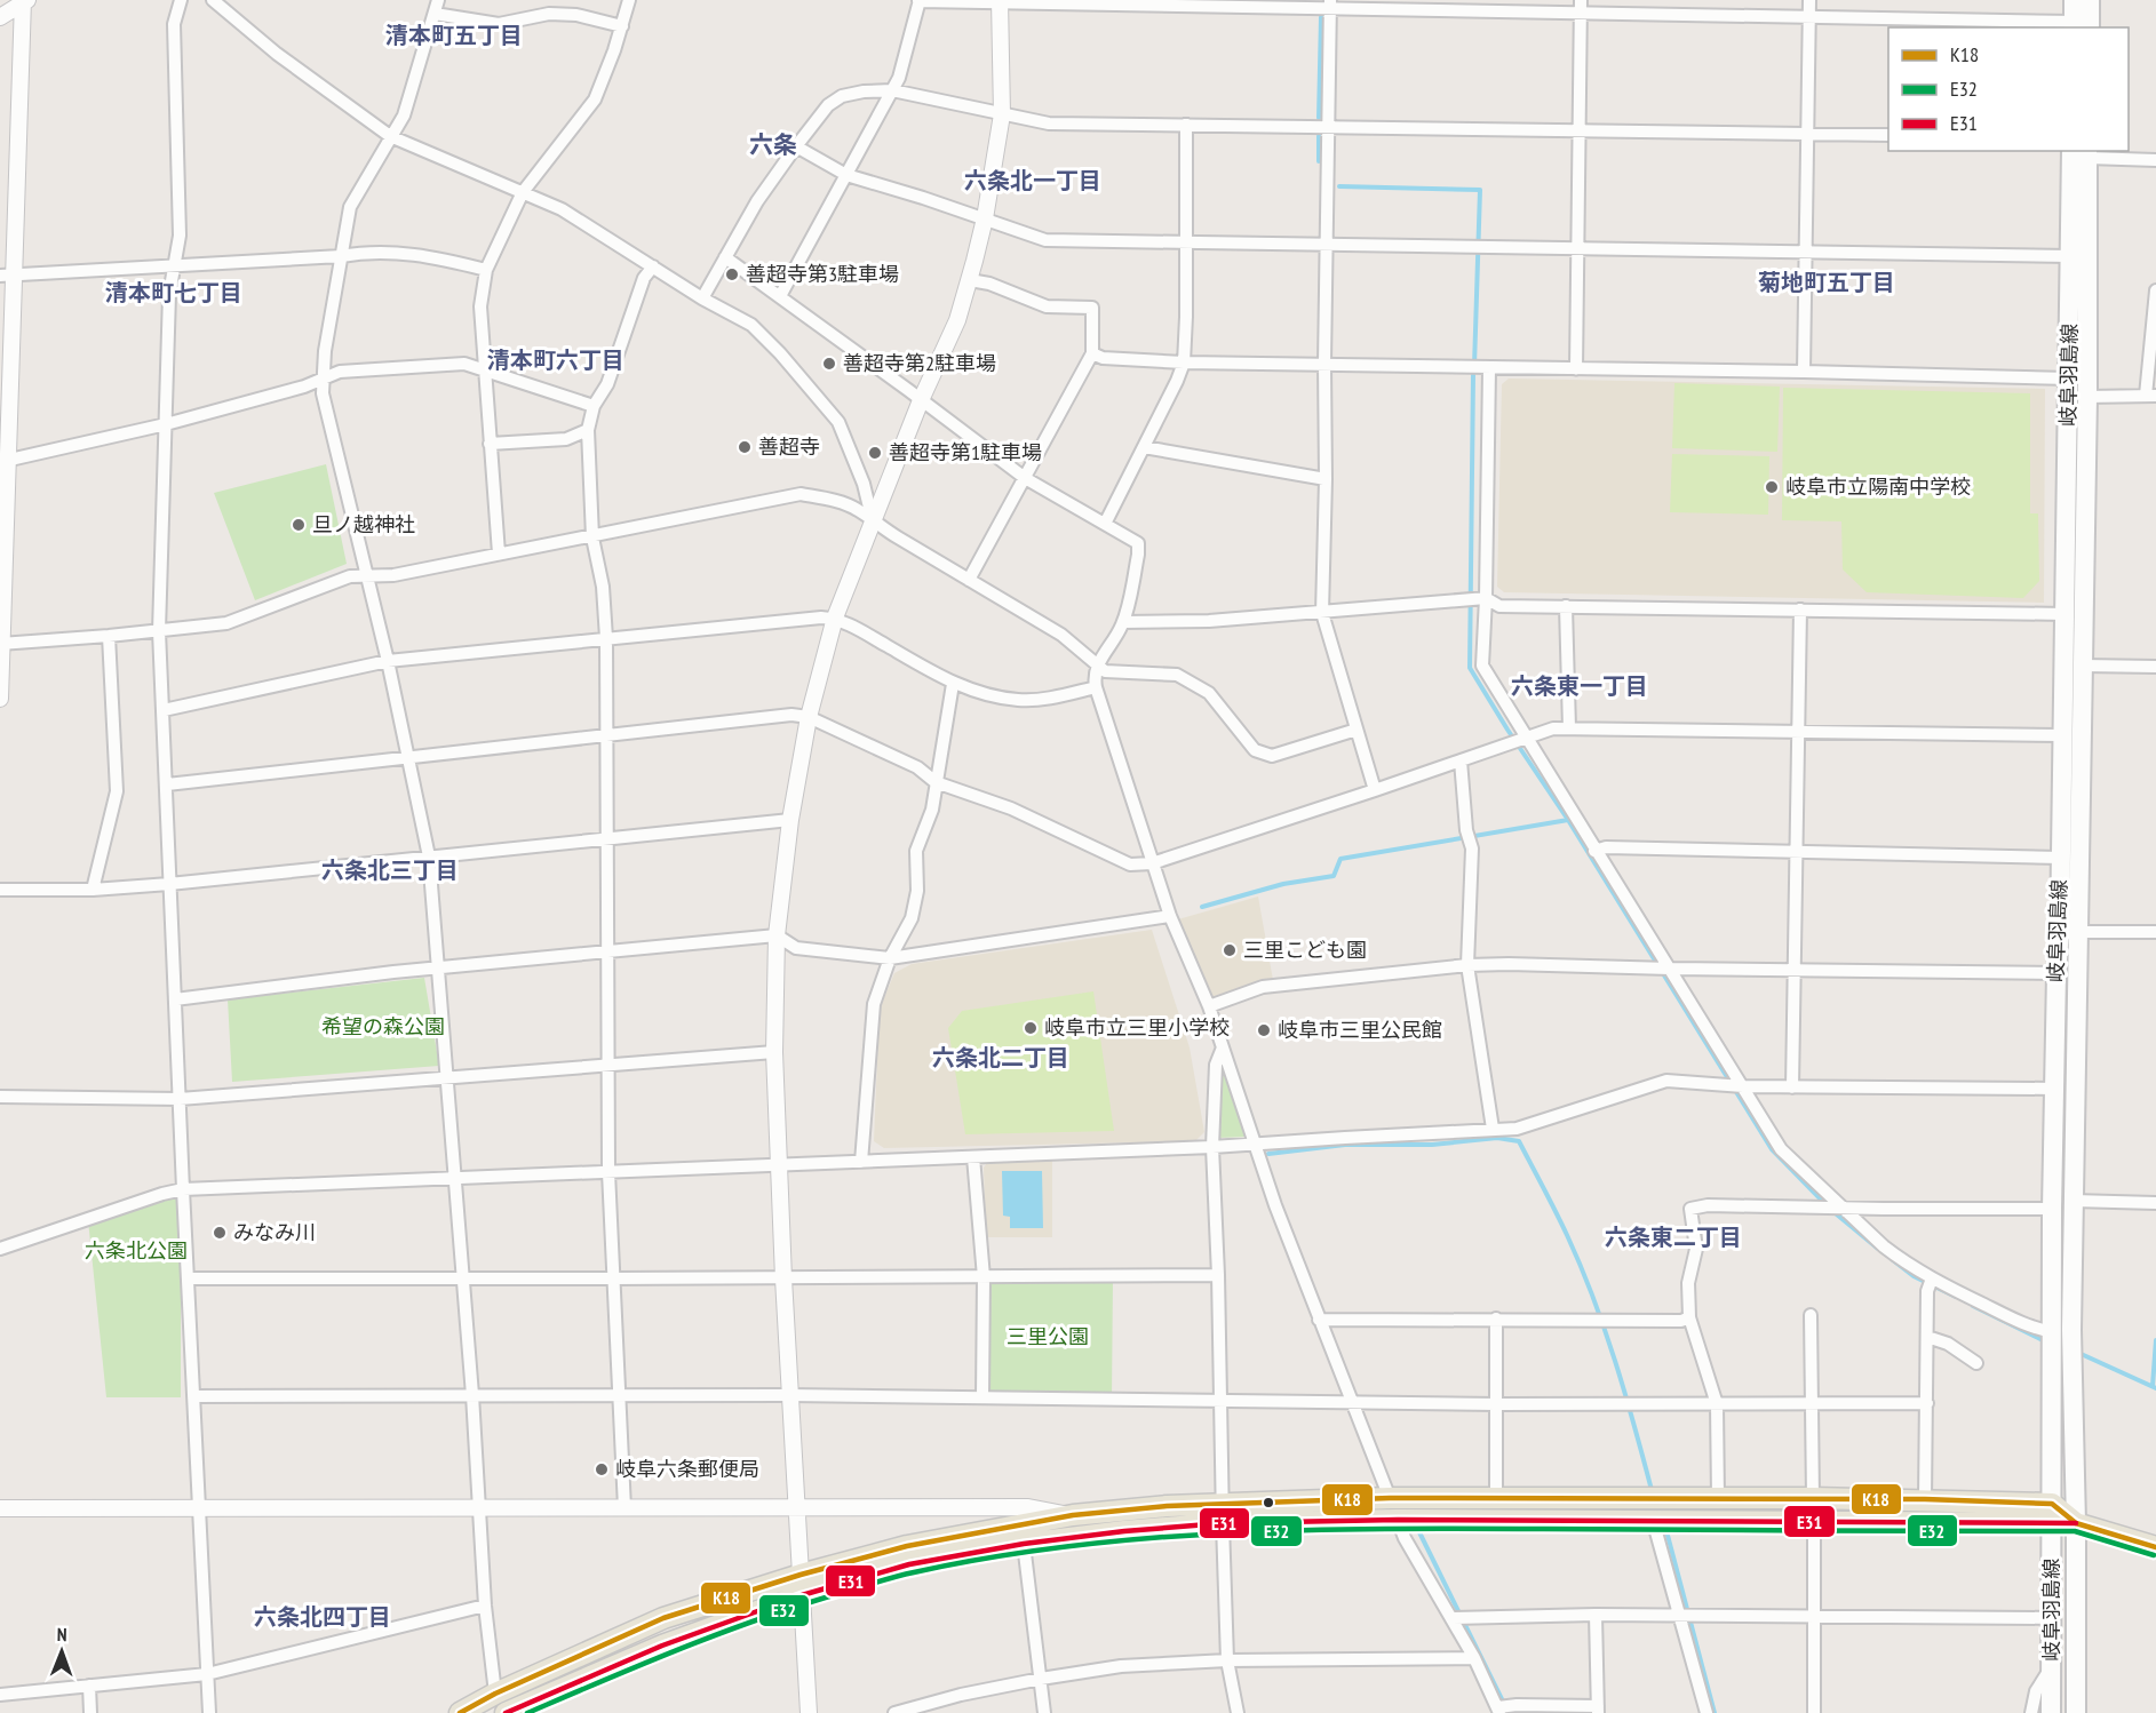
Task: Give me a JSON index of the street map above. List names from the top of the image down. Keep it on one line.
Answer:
{"streets":{"main road":["岐阜羽島線"]},"districts":["清本町五丁目","六条","六条北一丁目","菊地町五丁目","清本町七丁目","清本町六丁目","六条東一丁目","六条北三丁目","六条北二丁目","六条東二丁目","六条北四丁目"],"parks":["希望の森公園","六条北公園","三里公園"],"places":["善超寺第3駐車場","善超寺第2駐車場","善超寺","善超寺第1駐車場","岐阜市立陽南中学校","旦ノ越神社","三里こども園","岐阜市立三里小学校","岐阜市三里公民館","みなみ川","岐阜六条郵便局"],"lines":["transit line K18","transit line E31","transit line E32"],"legend":["K18","E32","E31"],"north":"top"}
